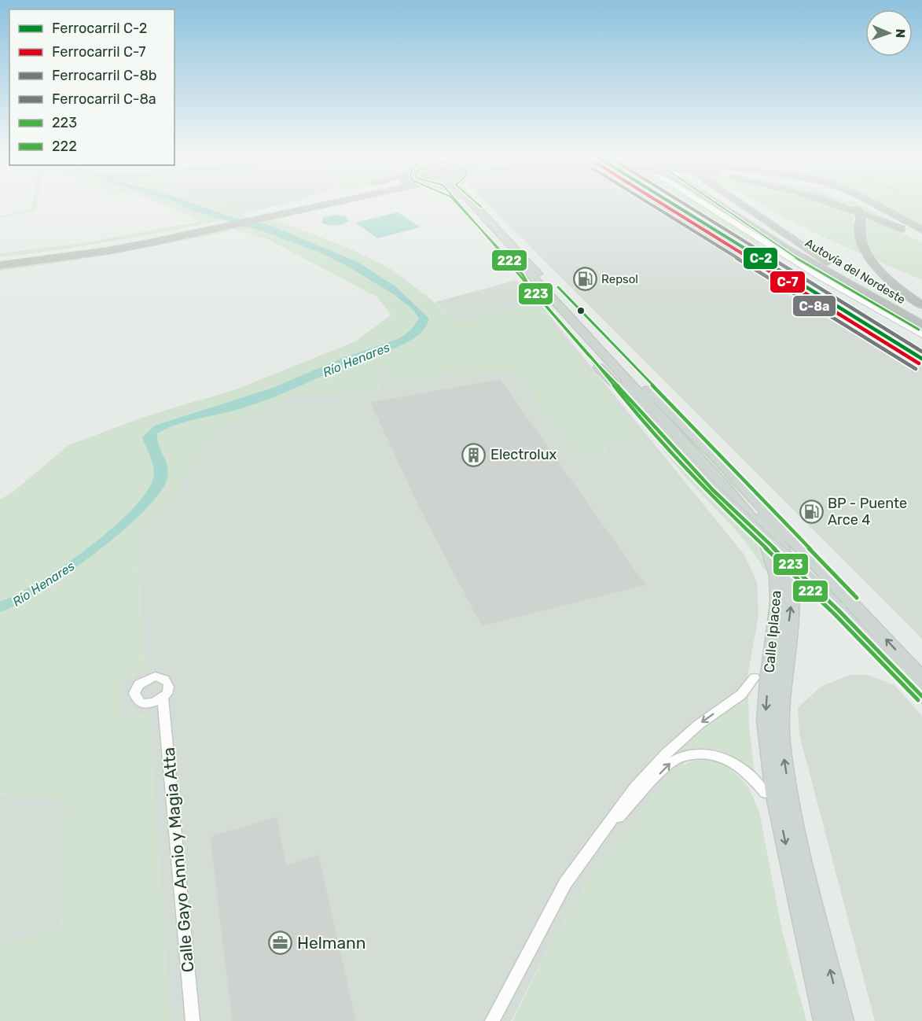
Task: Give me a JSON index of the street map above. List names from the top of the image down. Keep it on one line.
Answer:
{"streets":{"highway":["Autovía del Nordeste"],"main road":["Calle Iplacea"],"street":["Calle Gayo Annio y Magia Atta"]},"water":["Río Henares"],"places":{"fuel station":["Repsol","BP - Puente Arce 4"],"building":["Electrolux"],"office":["Helmann"]},"lines":["rail line C-2","rail line C-7","rail line C-8b","rail line C-8a","transit line 223","transit line 222"],"legend":["Ferrocarril C-2","Ferrocarril C-7","Ferrocarril C-8b","Ferrocarril C-8a","223","222"],"north":"right"}
